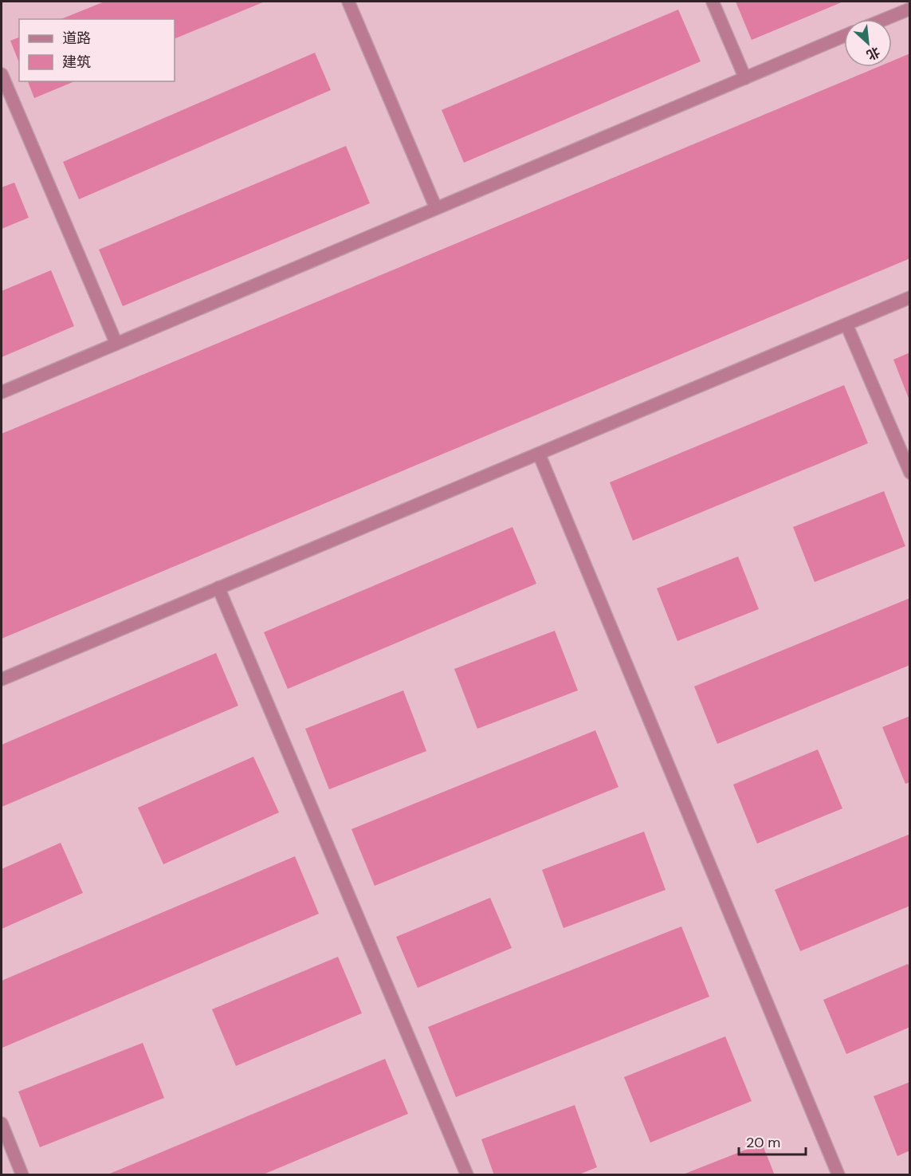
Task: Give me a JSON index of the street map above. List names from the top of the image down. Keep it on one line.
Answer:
{"legend":["道路","建筑"],"scale_bar":"20 m","north":"bottom right"}
